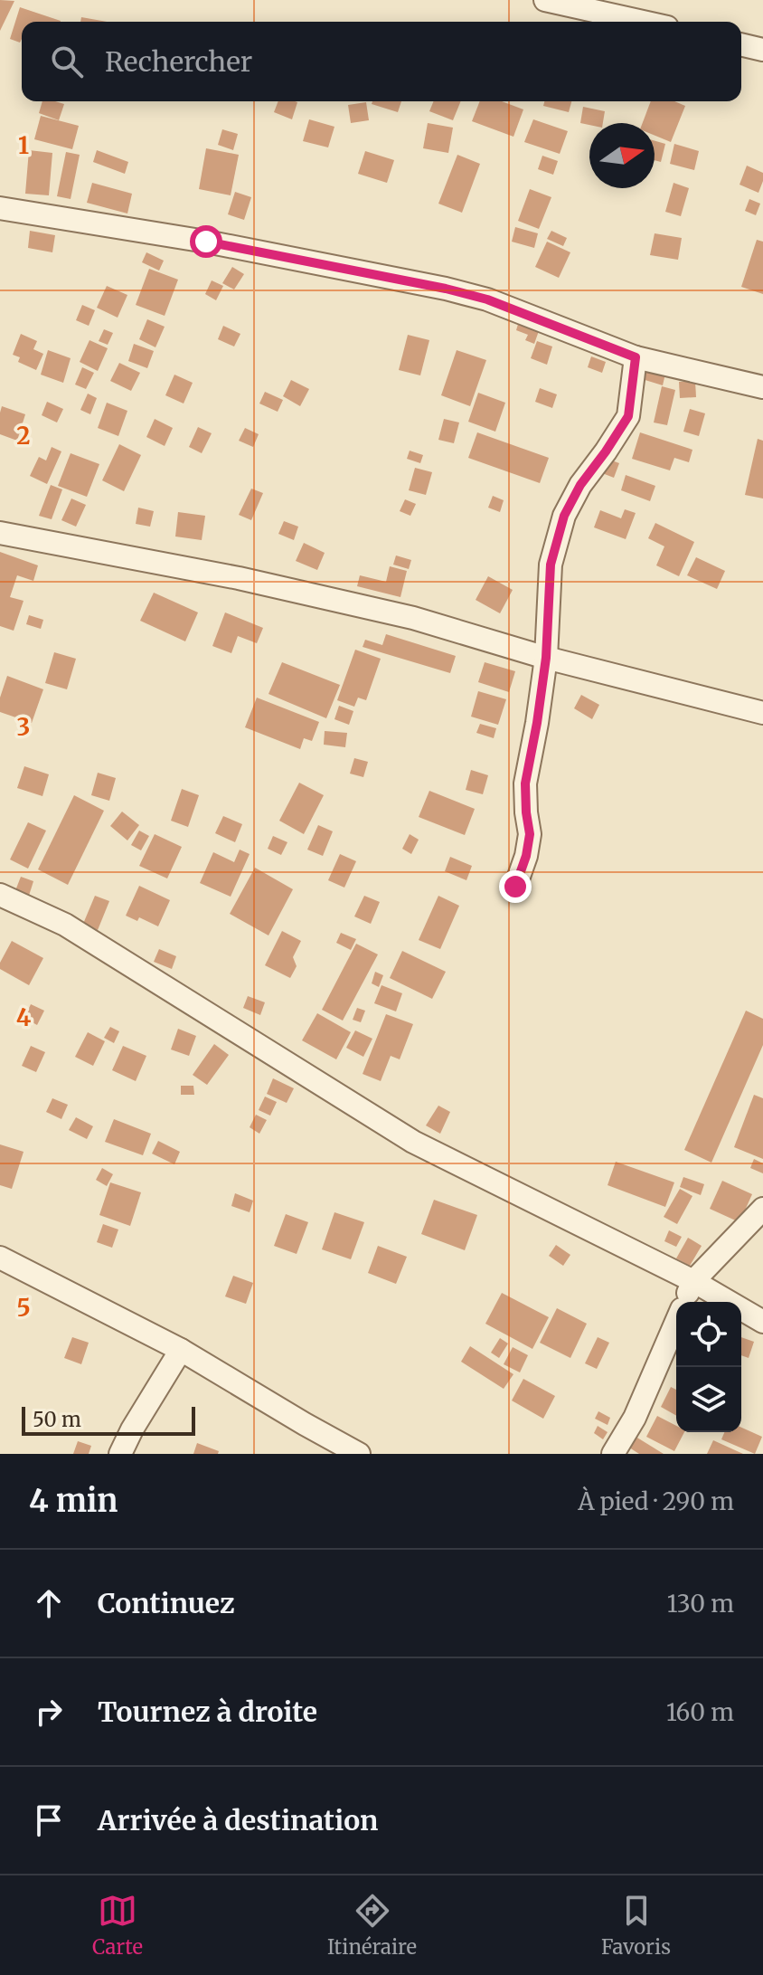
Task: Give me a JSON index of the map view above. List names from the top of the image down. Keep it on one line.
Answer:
{"scale_bar":"50 m","north":"right","page":{"search":"Rechercher","scale":"50 m","heading":["4 min","À pied · 290 m"],"list":[["Continuez","130 m"],["Tournez à droite","160 m"],"Arrivée à destination"],"nav":["Carte","Itinéraire","Favoris"]},"grid":{"rows":["1","2","3","4","5"]}}
